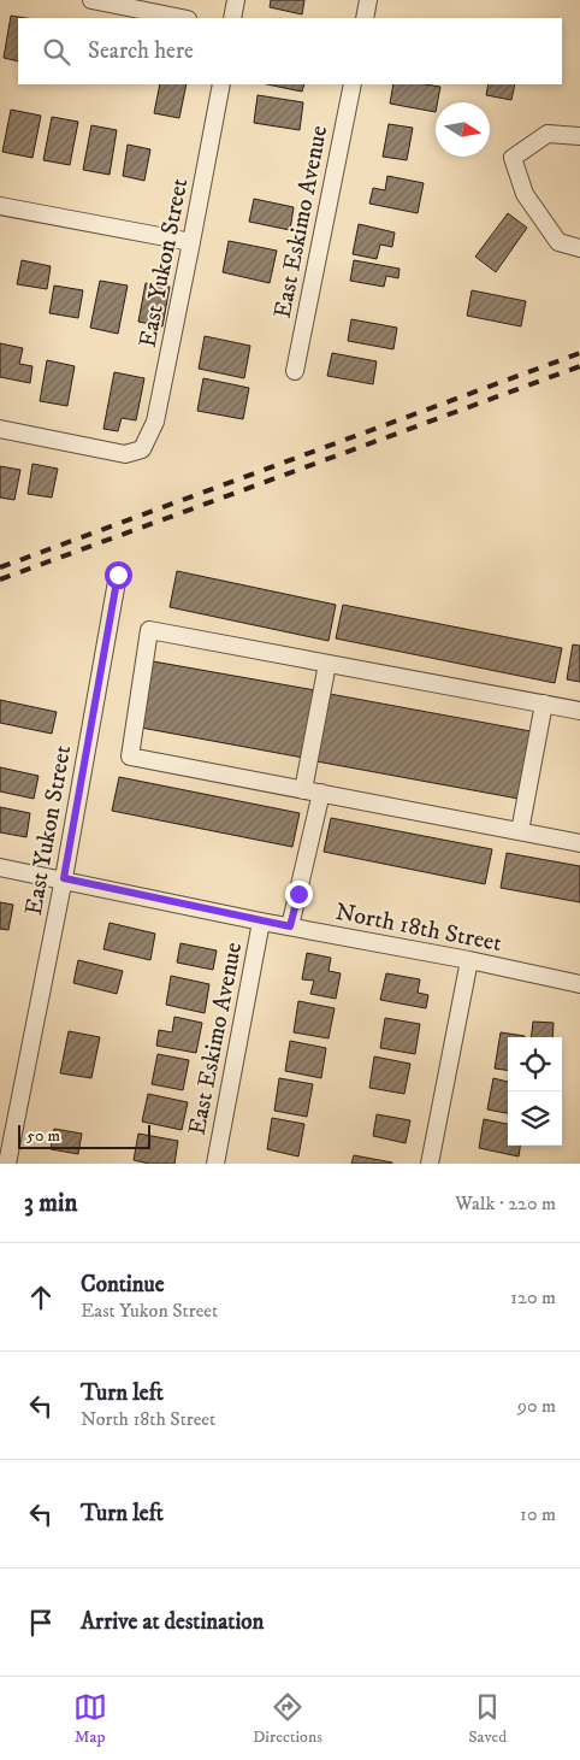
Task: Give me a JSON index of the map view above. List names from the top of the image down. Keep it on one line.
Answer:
{"streets":{"street":["East Eskimo Avenue","East Yukon Street","North 18th Street"]},"crossings":[["East Eskimo Avenue","North 18th Street"],["East Yukon Street","North 18th Street"]],"scale_bar":"50 m","north":"right","page":{"search":"Search here","scale":"50 m","heading":["3 min","Walk · 220 m"],"list":[["Continue","East Yukon Street","120 m"],["Turn left","North 18th Street","90 m"],["Turn left","10 m"],"Arrive at destination"],"nav":["Map","Directions","Saved"]}}
